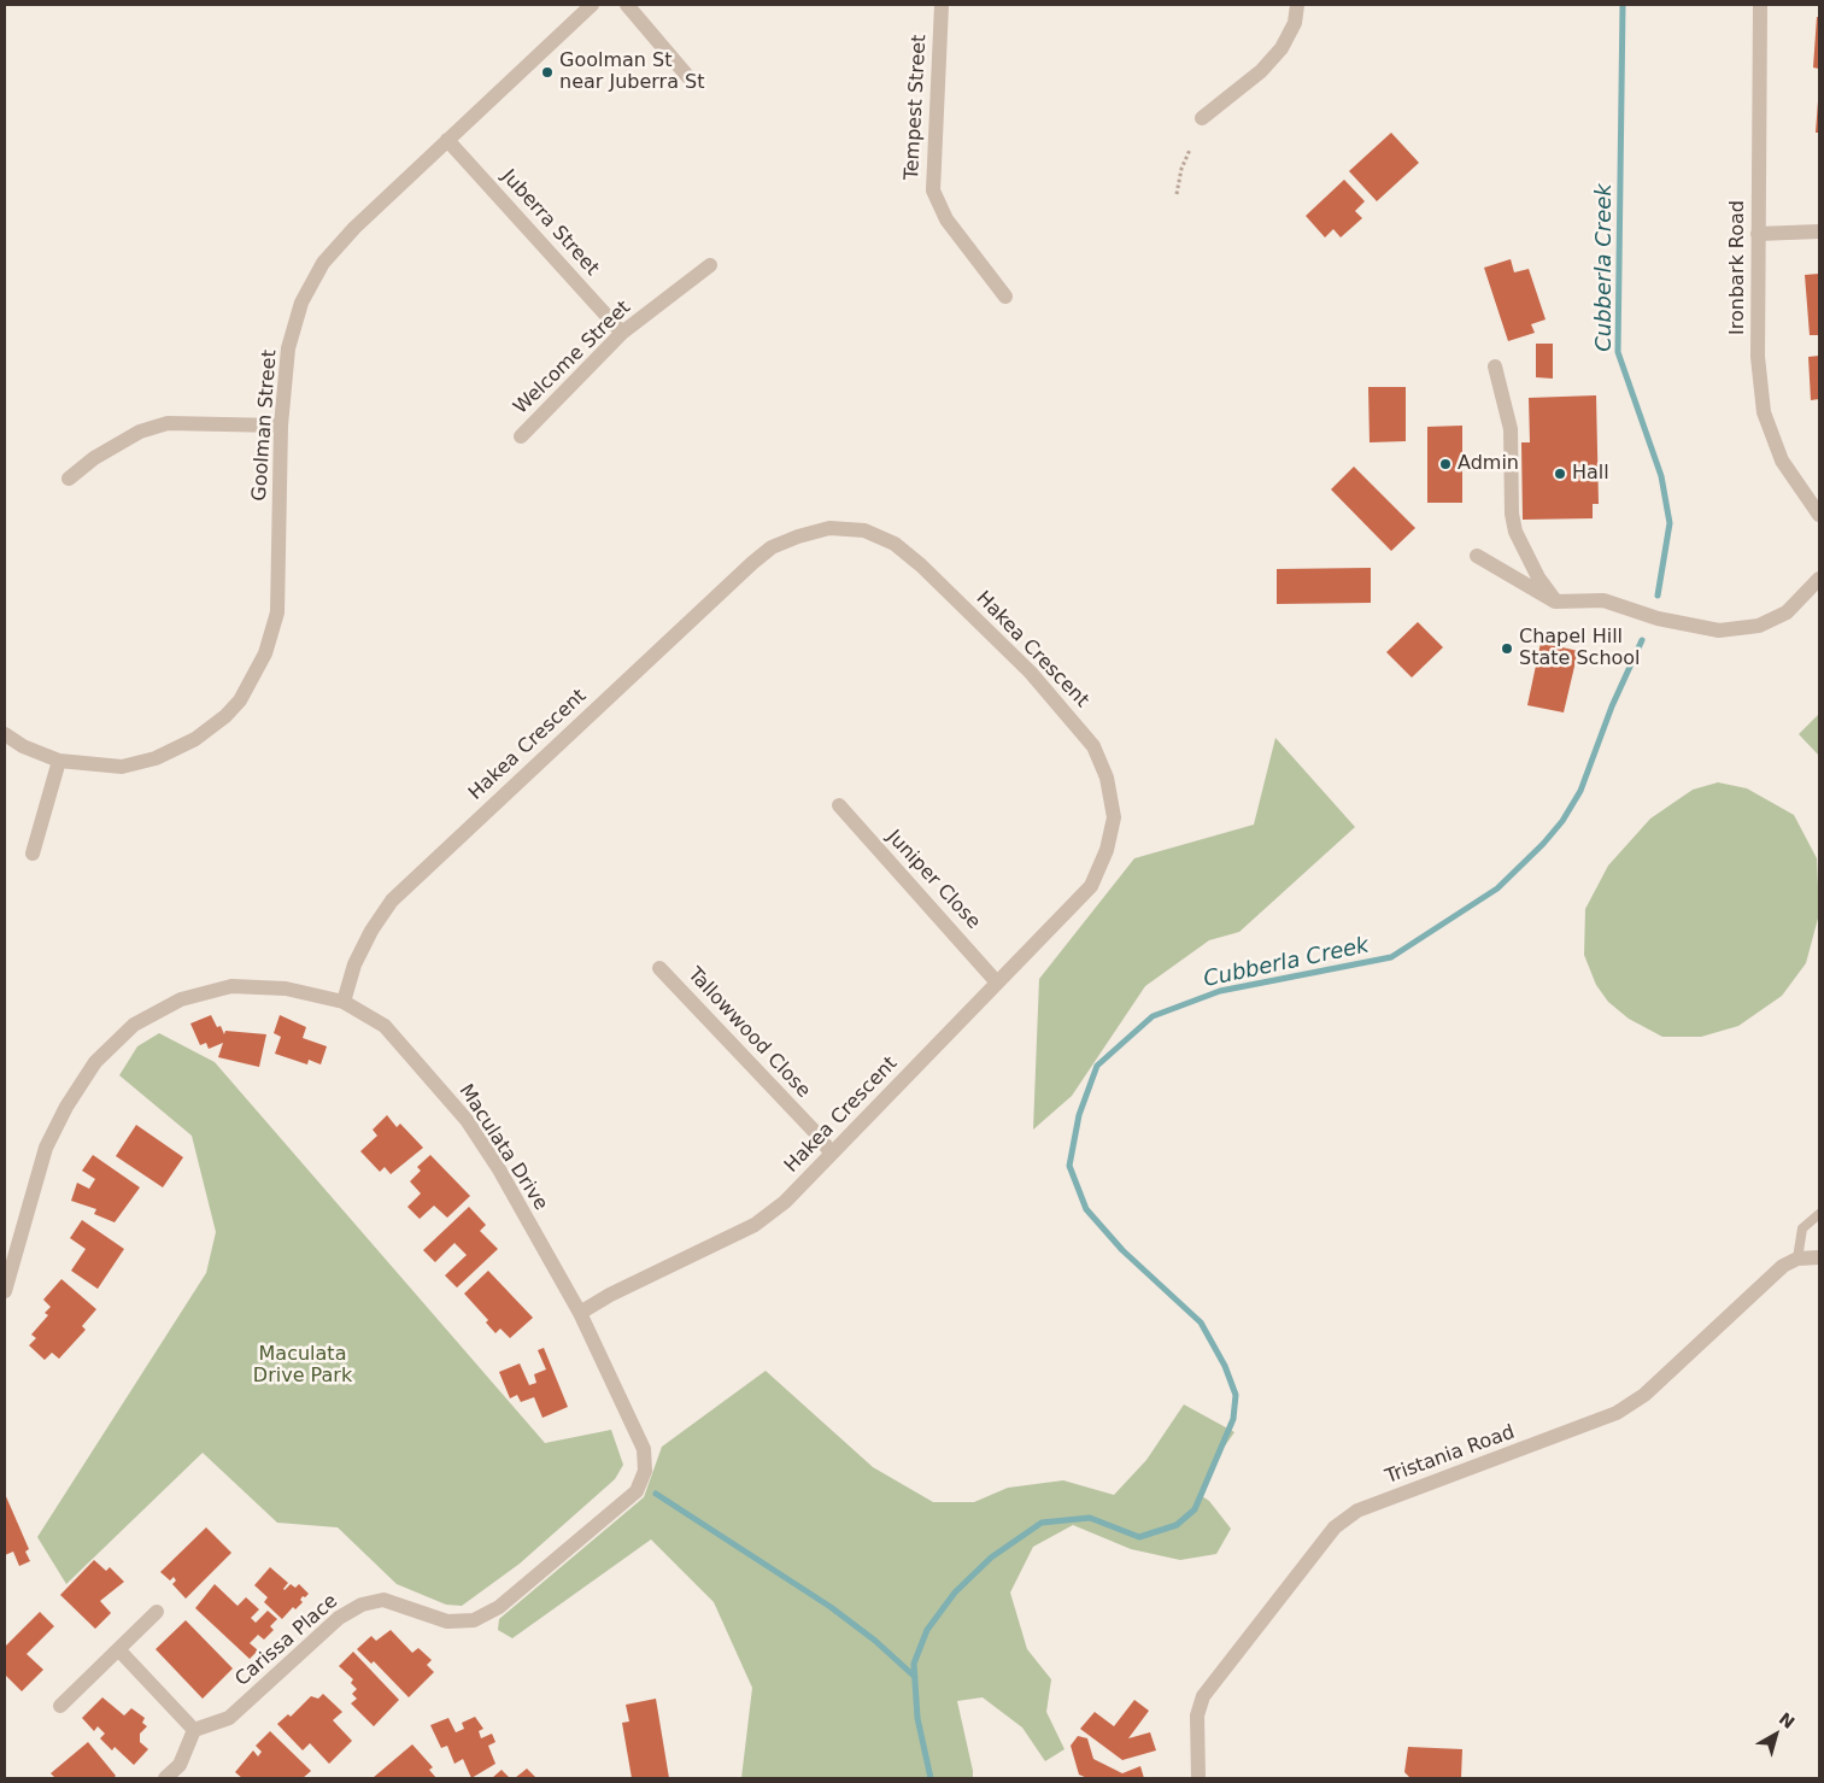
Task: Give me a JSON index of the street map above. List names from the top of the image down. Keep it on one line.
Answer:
{"streets":{"street":["Tempest Street","Juberra Street","Ironbark Road","Welcome Street","Goolman Street","Hakea Crescent","Juniper Close","Tallowwood Close","Maculata Drive","Tristania Road","Carissa Place"]},"crossings":[["Juberra Street","Welcome Street"],["Juberra Street","Goolman Street"],["Hakea Crescent","Juniper Close"],["Hakea Crescent","Tallowwood Close"],["Hakea Crescent","Maculata Drive"],["Maculata Drive","Carissa Place"]],"water":["Cubberla Creek"],"parks":["Maculata Drive Park"],"places":["Goolman St near Juberra St","Admin","Hall","Chapel Hill State School"],"north":"top right"}
